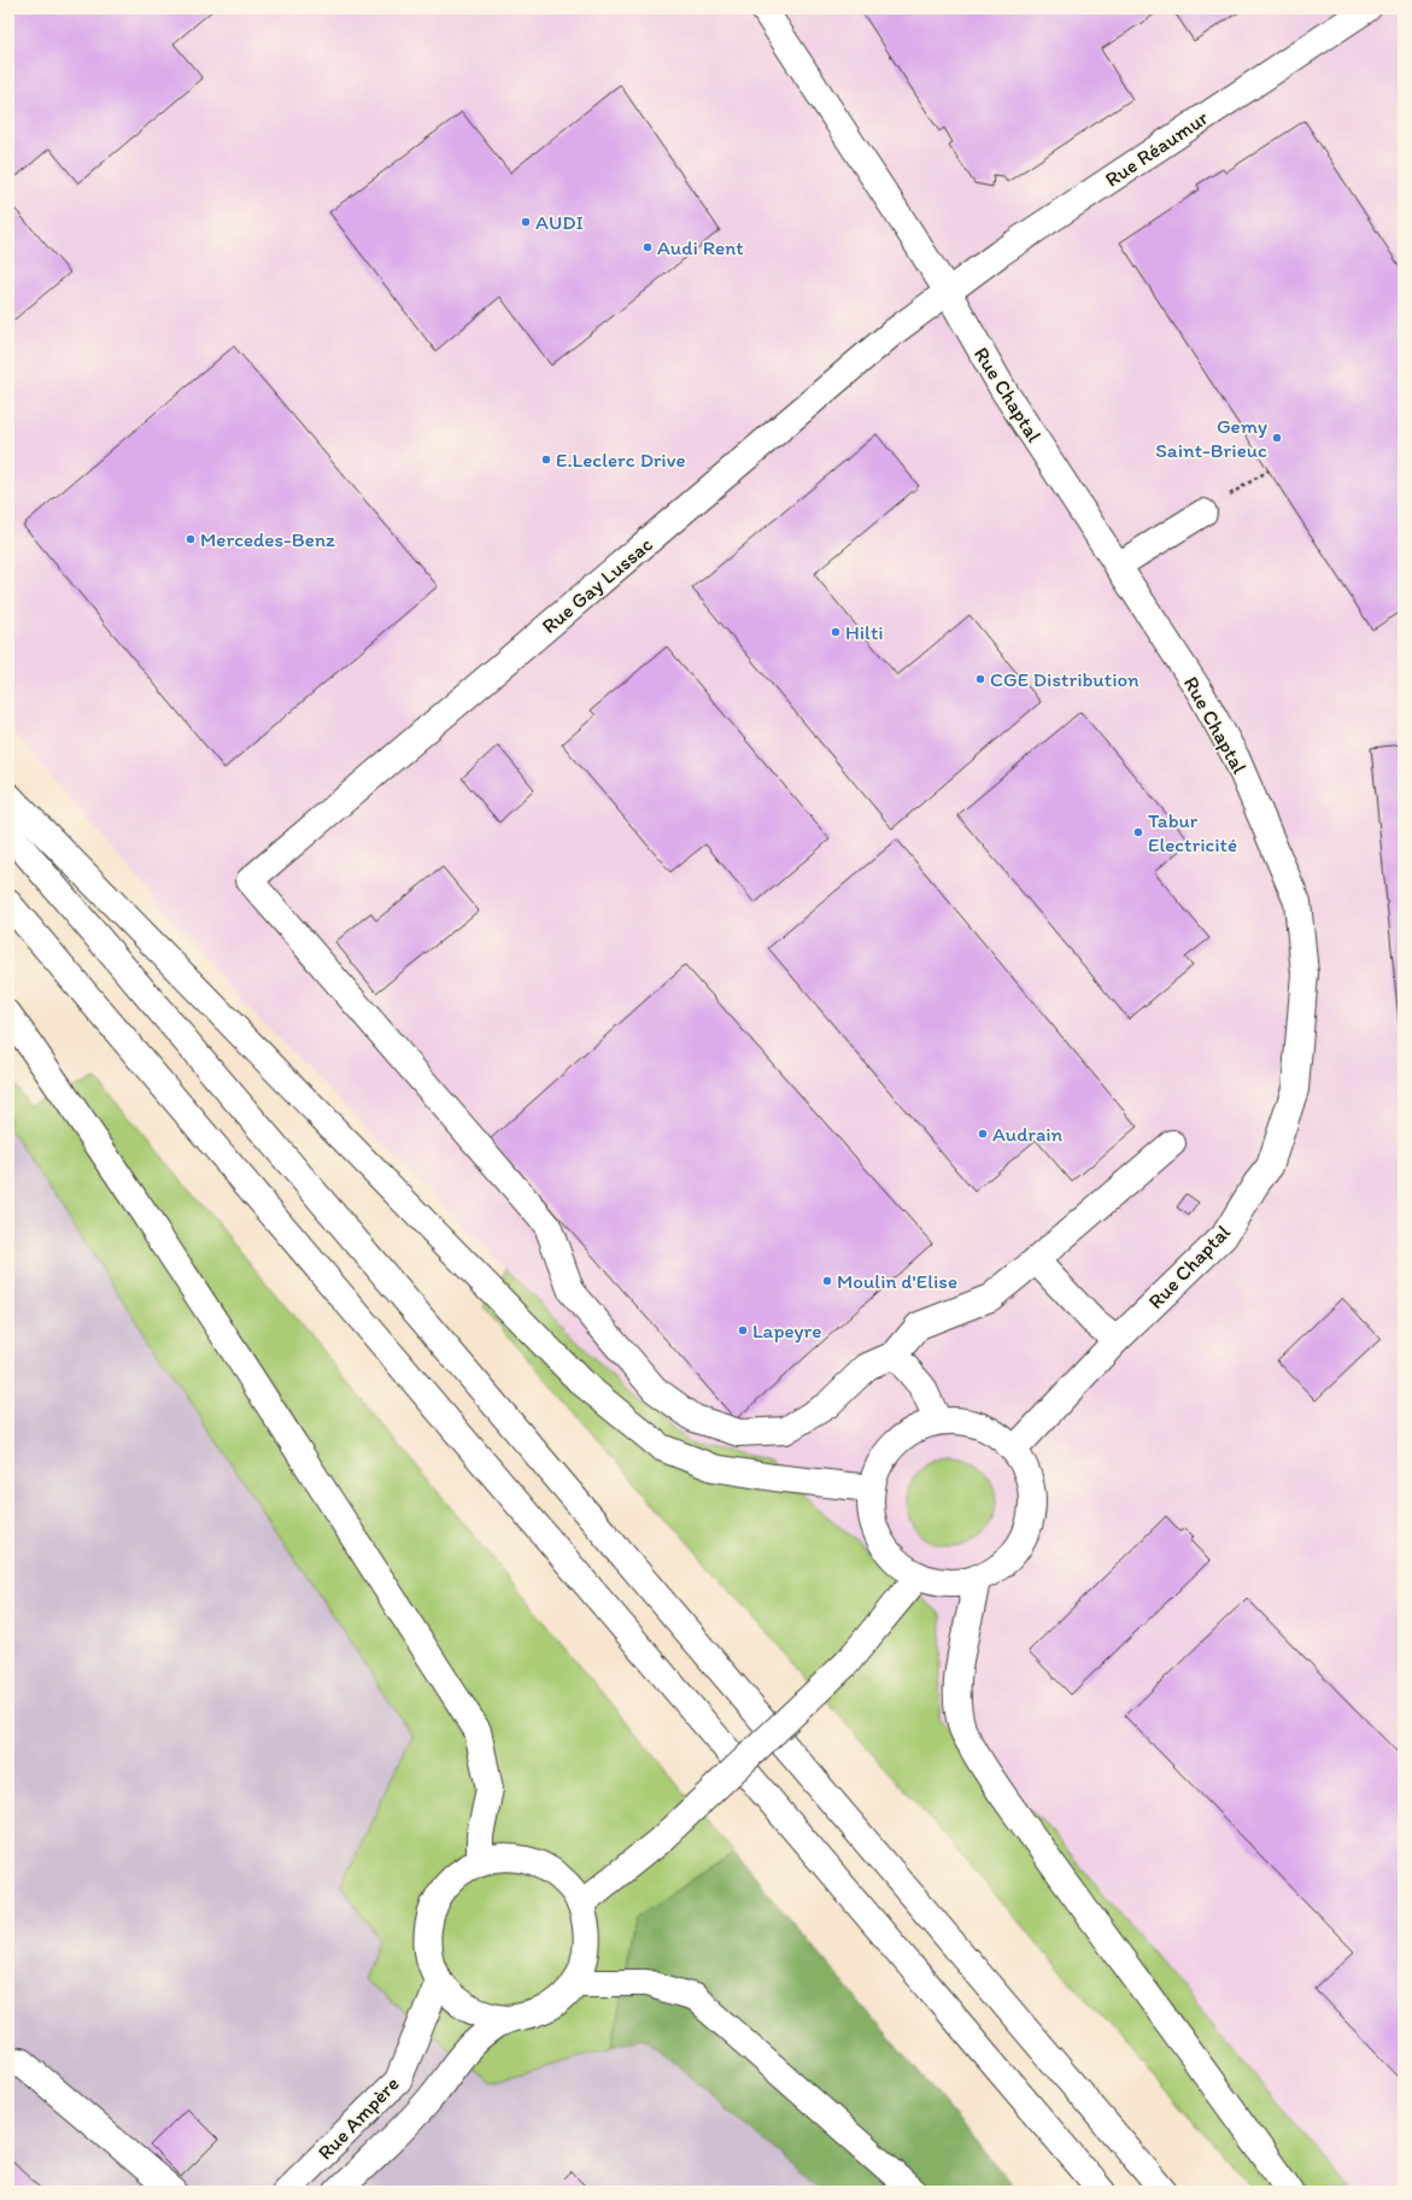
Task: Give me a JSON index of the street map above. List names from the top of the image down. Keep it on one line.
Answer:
{"streets":{"main road":["Rue Réaumur","Rue Chaptal","Rue Gay Lussac","Rue Ampère"]},"crossings":[["Rue Réaumur","Rue Chaptal"],["Rue Réaumur","Rue Gay Lussac"],["Rue Chaptal","Rue Gay Lussac"]],"places":["AUDI","Audi Rent","Gemy Saint-Brieuc","E.Leclerc Drive","Mercedes-Benz","Hilti","CGE Distribution","Tabur Electricité","Audrain","Moulin d'Elise","Lapeyre"]}
